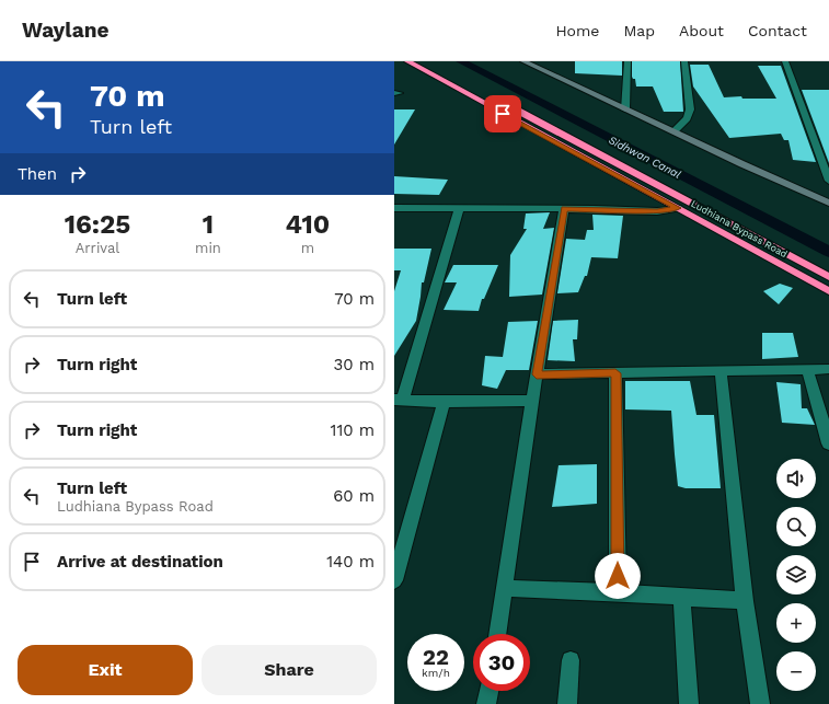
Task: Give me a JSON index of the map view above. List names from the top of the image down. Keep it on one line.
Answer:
{"streets":{"highway":["Ludhiana Bypass Road"]},"water":["Sidhwan Canal"],"page":{"header":"Waylane","nav":["Home","Map","About","Contact"],"turn":["70 m","Turn left"],"then":"Then","eta":["16:25","Arrival","1","min","410","m"],"list":[{"name":"Turn left","value":"70 m"},{"name":"Turn right","value":"30 m"},{"name":"Turn right","value":"110 m"},{"name":"Turn left","note":"Ludhiana Bypass Road","value":"60 m"},{"name":"Arrive at destination","value":"140 m"}],"map_buttons":["+","−"],"speed":"22 km/h","limit":"30","buttons":["Exit","Share"]}}
